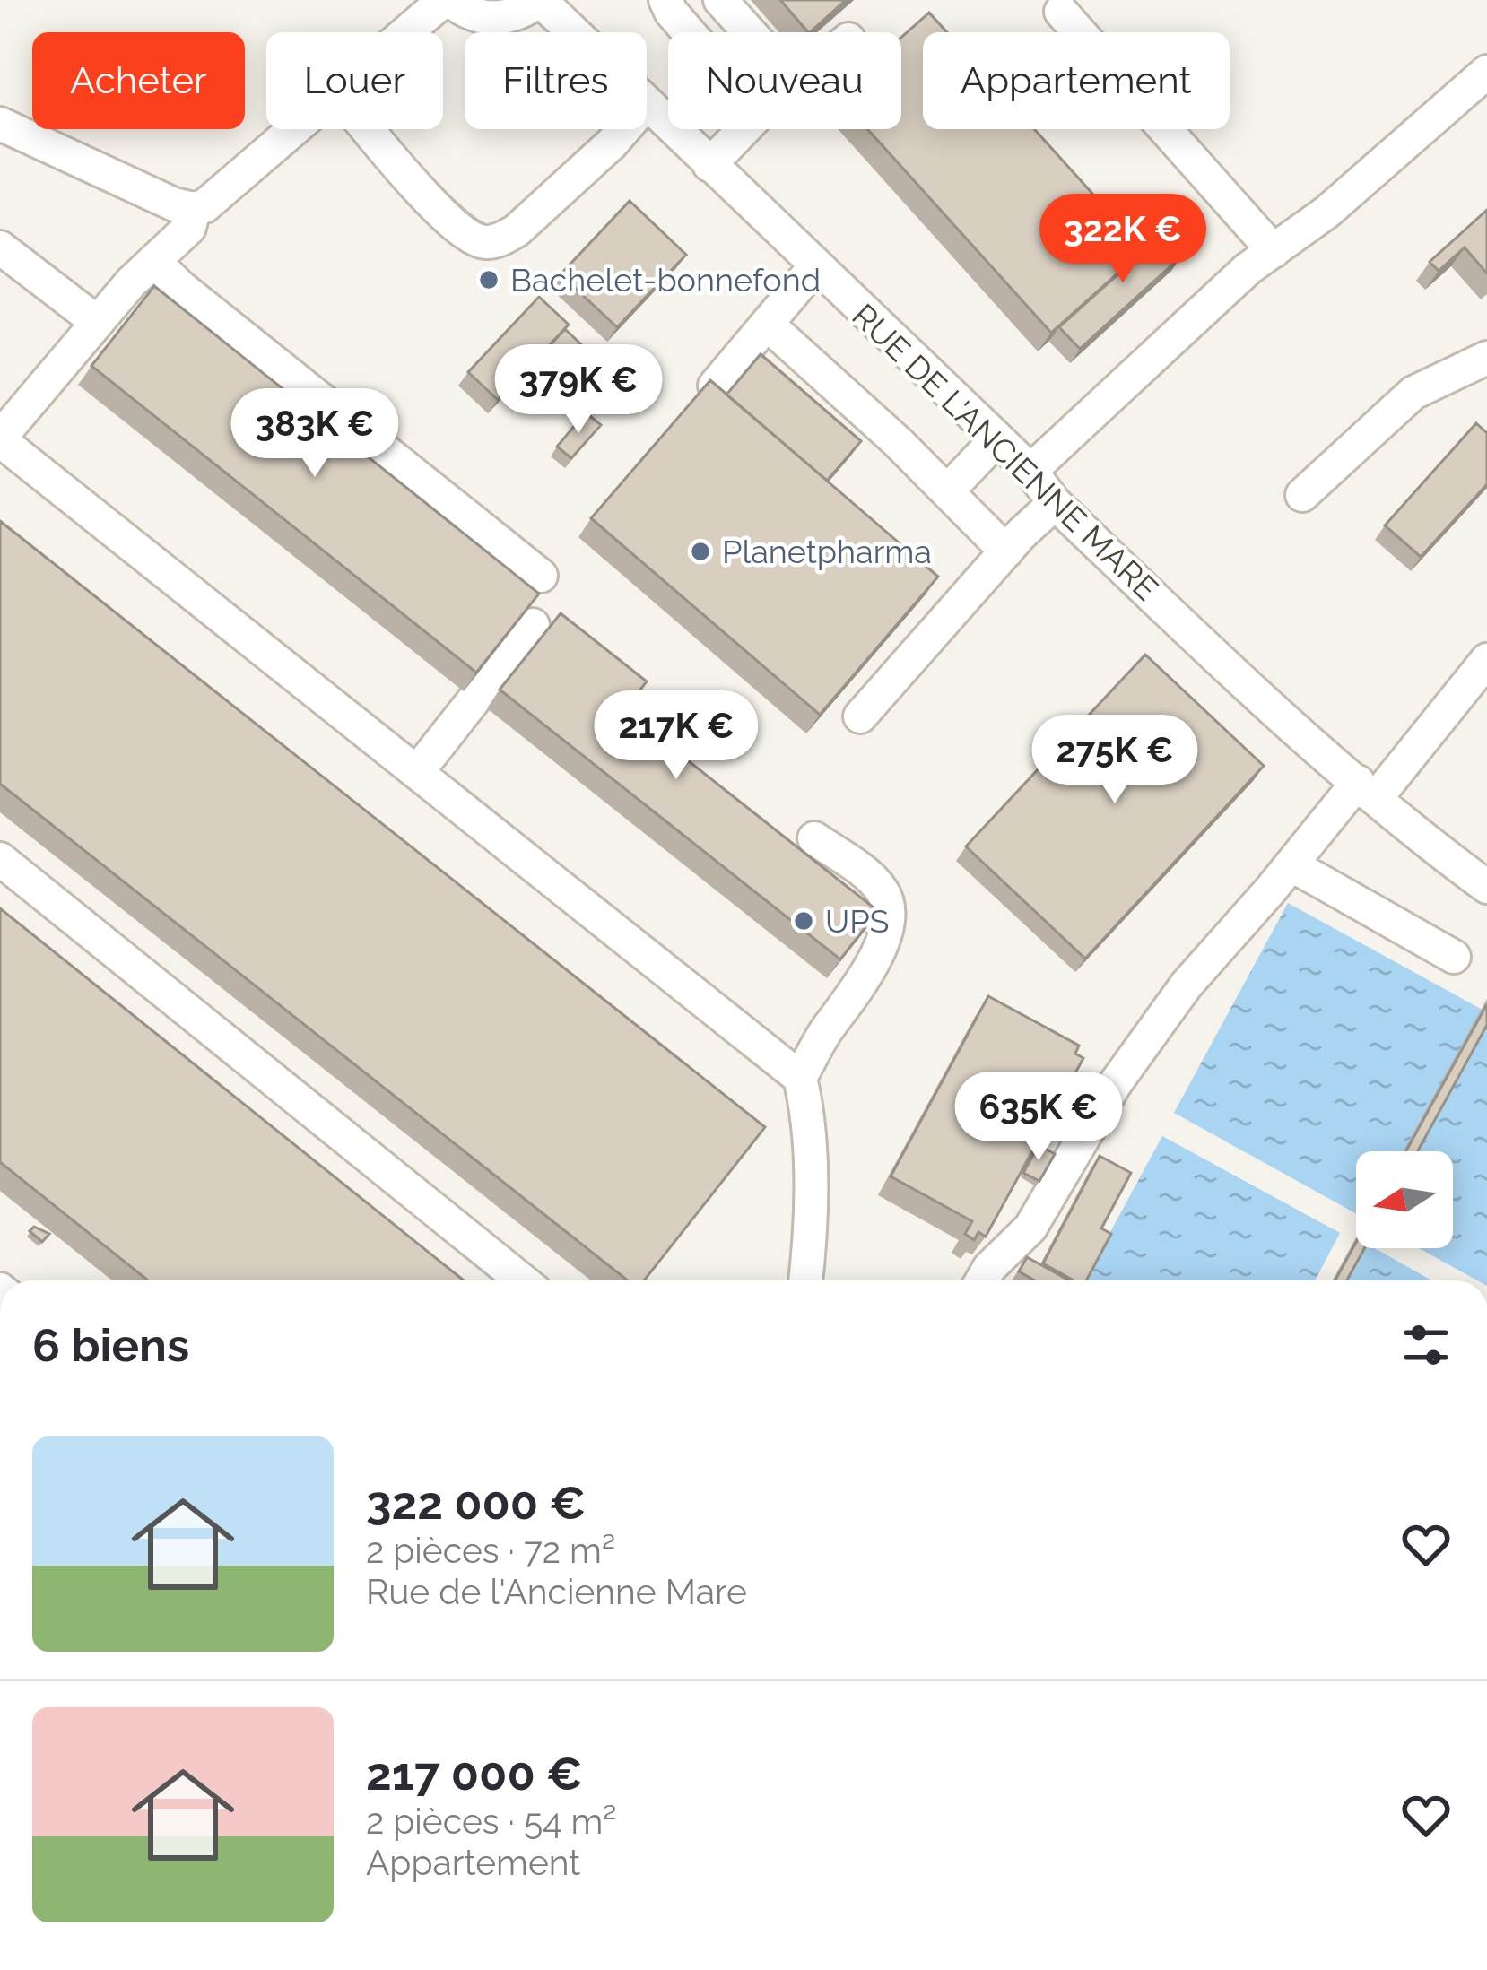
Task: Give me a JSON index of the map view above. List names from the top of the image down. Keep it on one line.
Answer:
{"streets":{"street":["RUE DE L'ANCIENNE MARE"]},"places":["Bachelet-bonnefond","Planetpharma","UPS"],"north":"left","page":{"chip":["Acheter","Louer","Filtres","Nouveau","Appartement"],"price":["322K €","379K €","383K €","217K €","275K €","635K €"],"heading":"6 biens","list":[{"name":"322 000 €","note":"2 pièces · 72 m² · Rue de l'Ancienne Mare"},{"name":"217 000 €","note":"2 pièces · 54 m² · Appartement"}]}}
